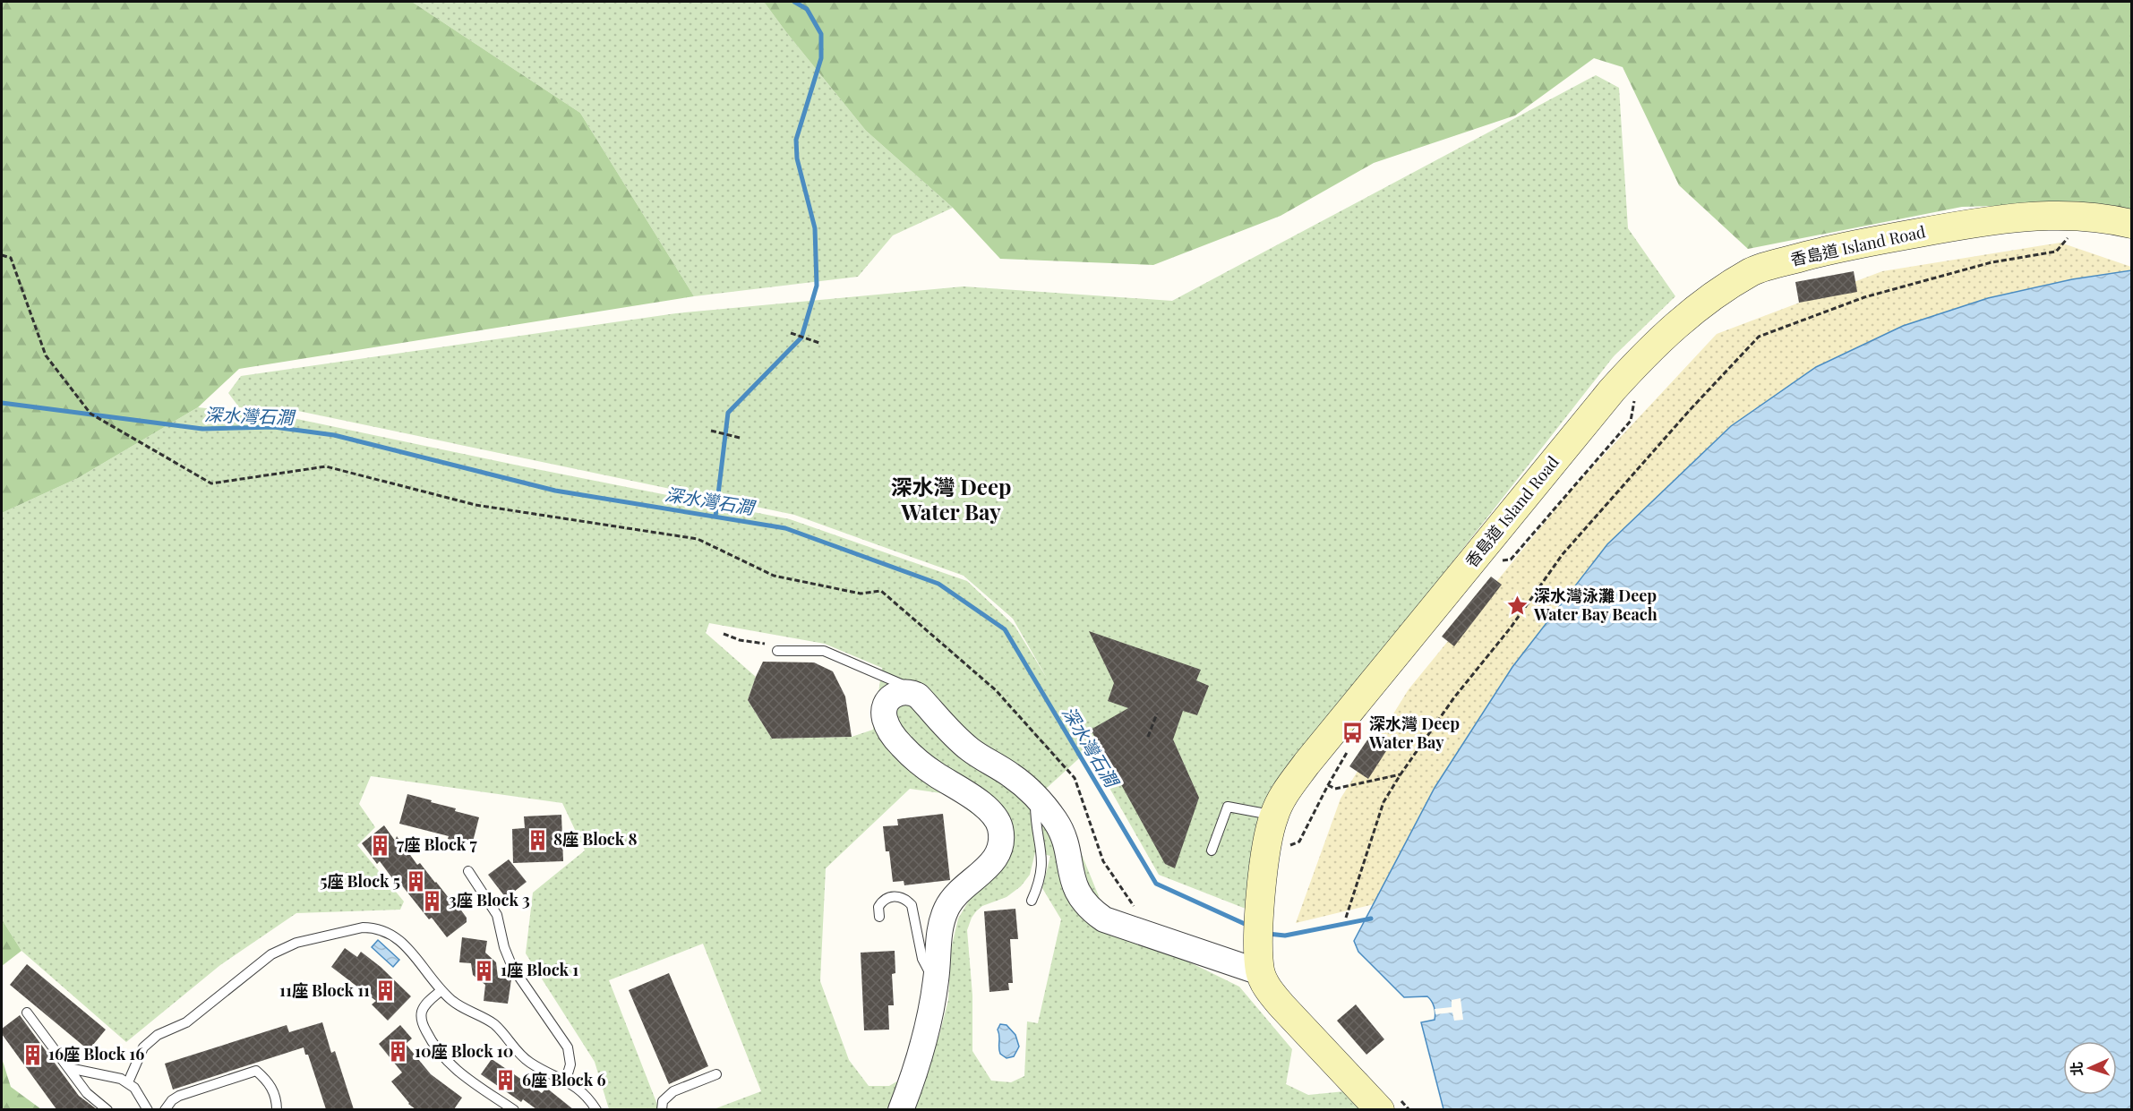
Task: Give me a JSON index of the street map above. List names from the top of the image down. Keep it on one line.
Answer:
{"streets":{"main road":["香島道 Island Road"]},"districts":["深水灣 Deep Water Bay"],"water":["深水灣石澗"],"places":{"place":["深水灣泳灘 Deep Water Bay Beach"],"bus stop":["深水灣 Deep Water Bay"],"building":["8座 Block 8","7座 Block 7","5座 Block 5","3座 Block 3","1座 Block 1","11座 Block 11","10座 Block 10","16座 Block 16","6座 Block 6"]},"north":"left"}
